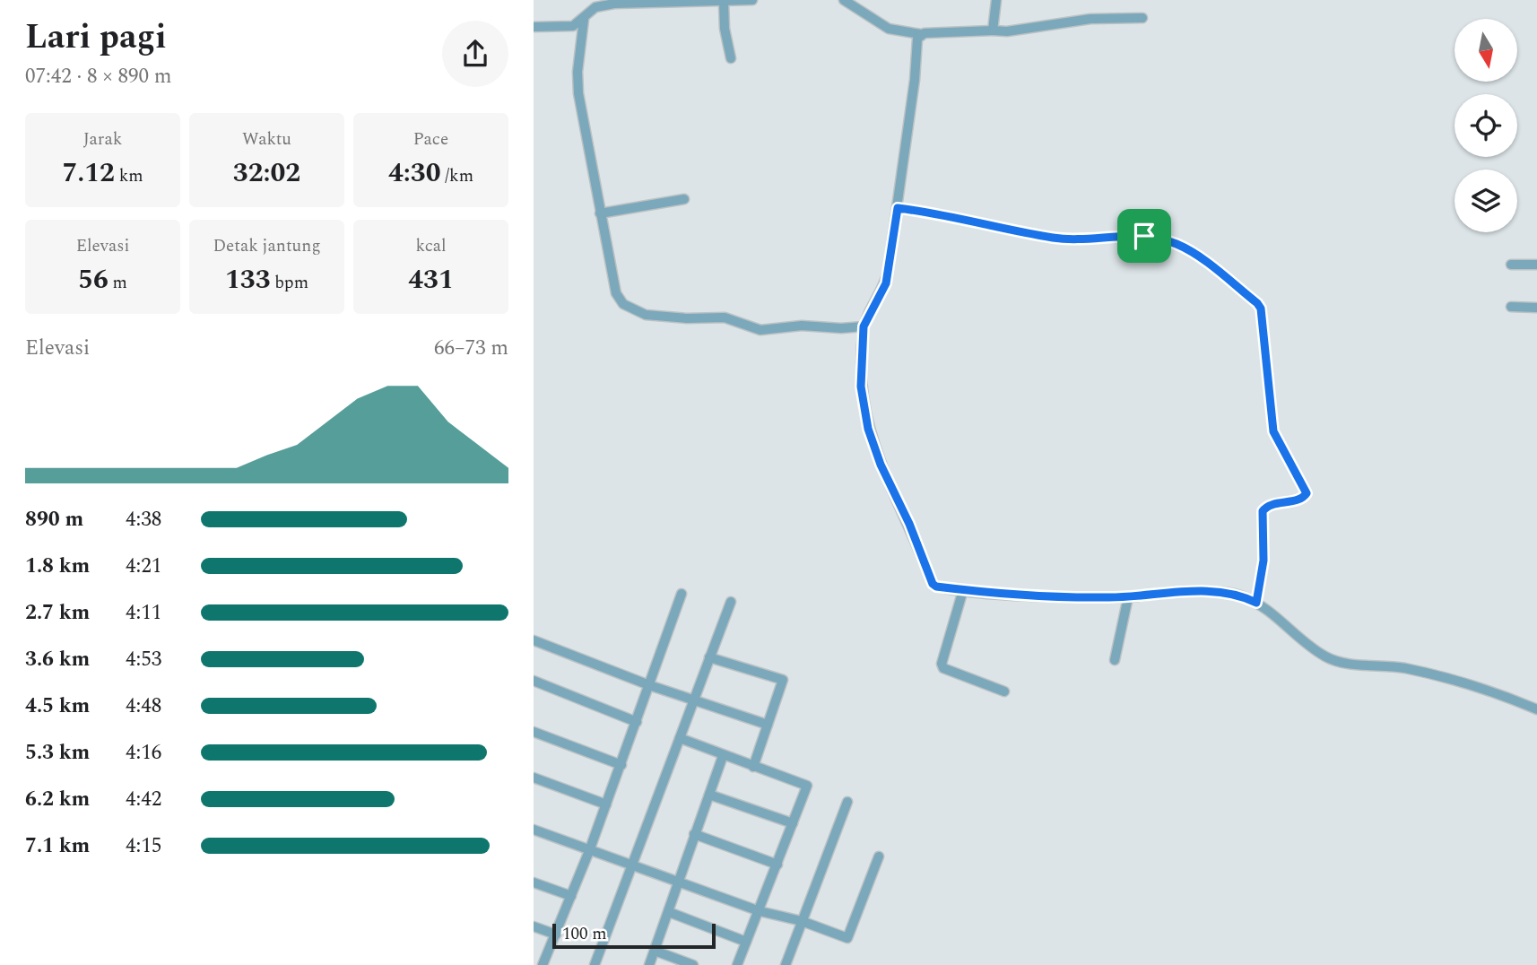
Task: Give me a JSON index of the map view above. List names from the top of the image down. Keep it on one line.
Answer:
{"scale_bar":"100 m","north":"bottom","page":{"heading":["Lari pagi","07:42 · 8 × 890 m"],"stats":[["Jarak","7.12 km"],["Waktu","32:02"],["Pace","4:30 /km"],["Elevasi","56 m"],["Detak jantung","133 bpm"],["kcal","431"]],"chart":["Elevasi","66–73 m"],"list":[{"name":"890 m","note":"4:38"},{"name":"1.8 km","note":"4:21"},{"name":"2.7 km","note":"4:11"},{"name":"3.6 km","note":"4:53"},{"name":"4.5 km","note":"4:48"},{"name":"5.3 km","note":"4:16"},{"name":"6.2 km","note":"4:42"},{"name":"7.1 km","note":"4:15"}],"scale":"100 m"}}
